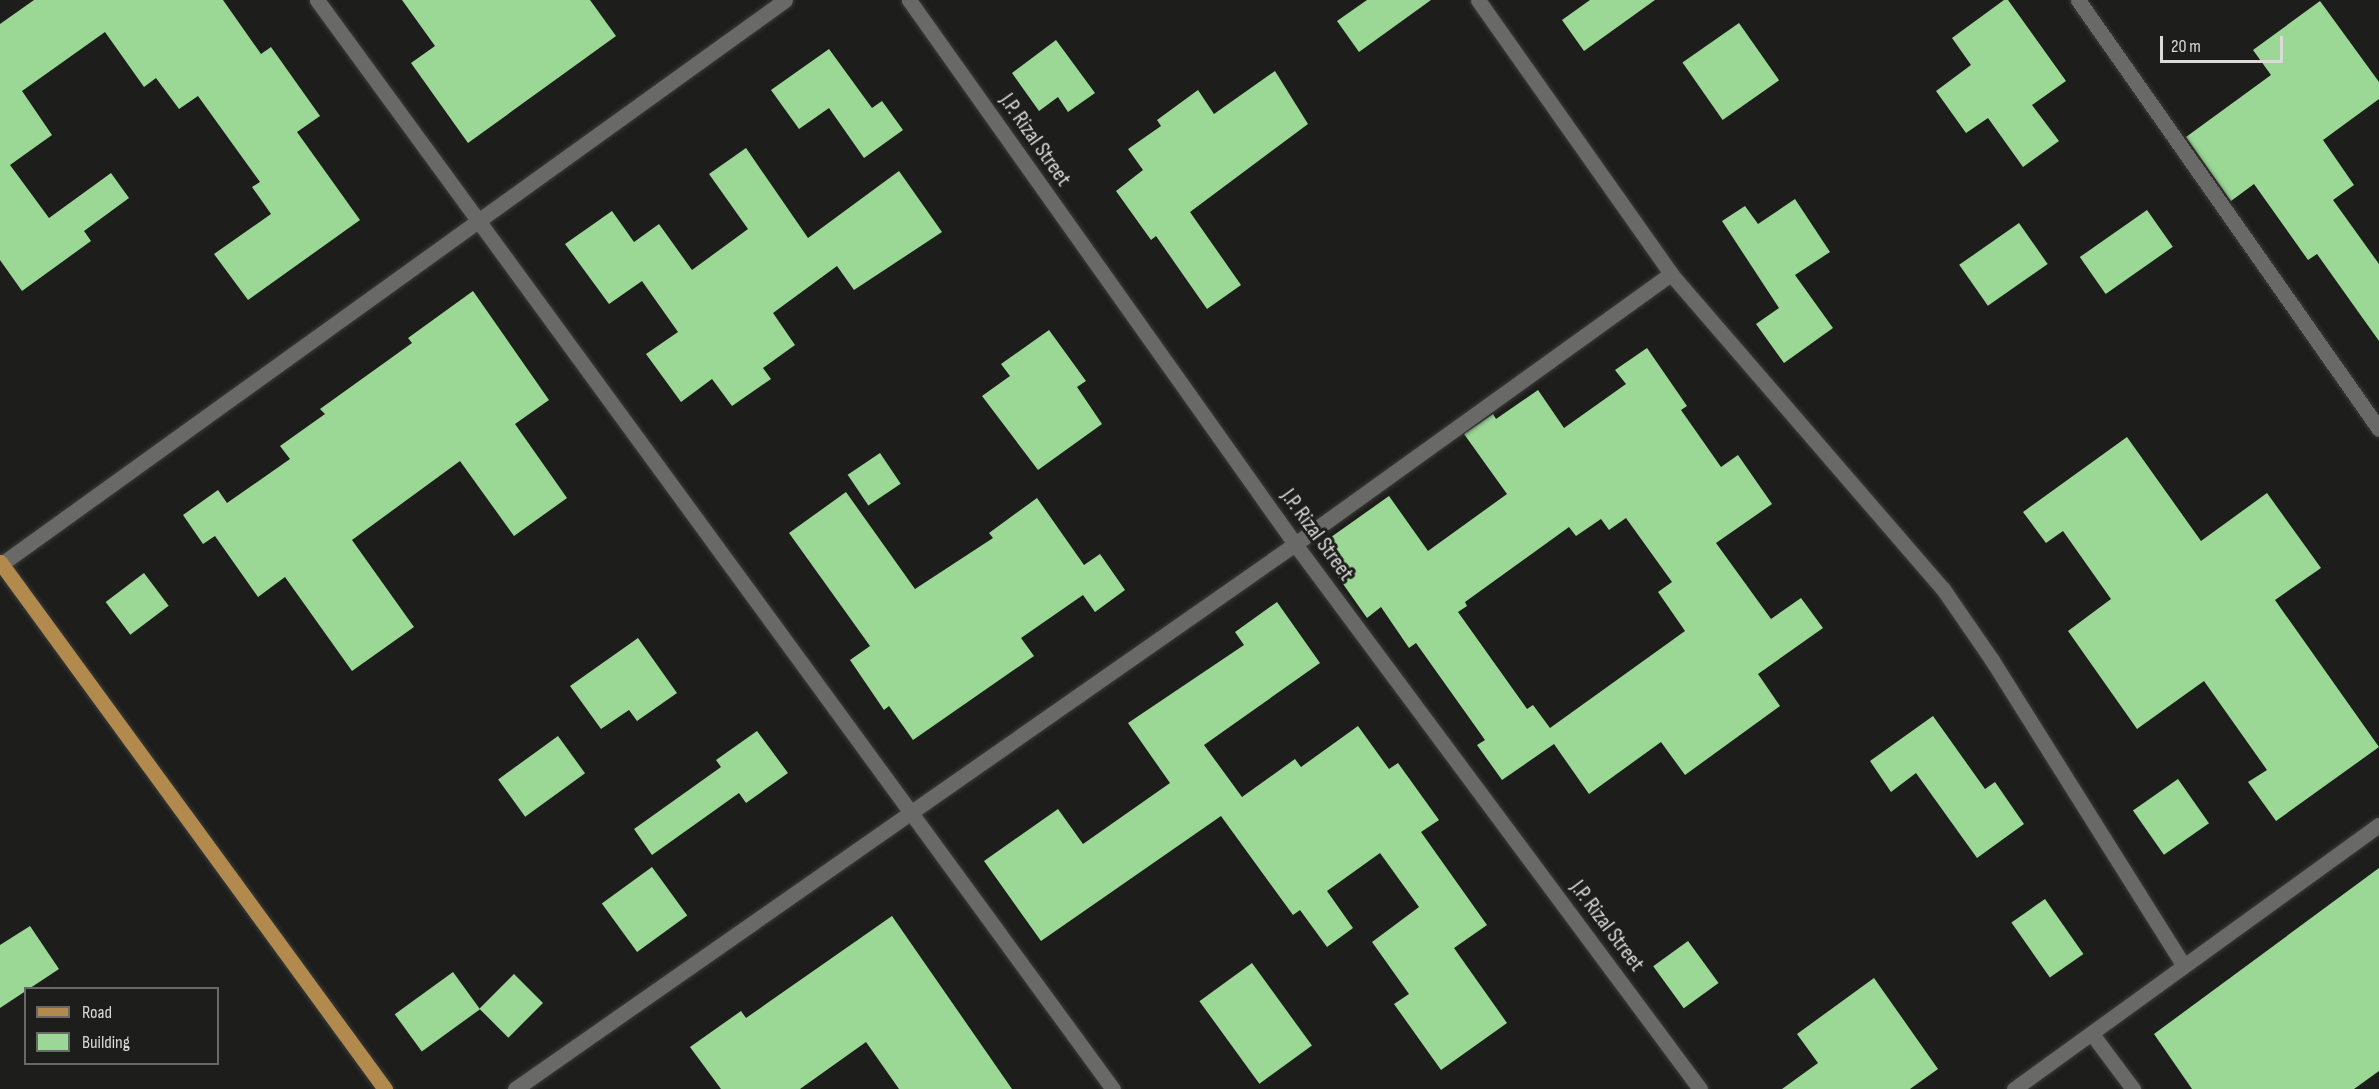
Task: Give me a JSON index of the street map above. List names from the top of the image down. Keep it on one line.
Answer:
{"streets":{"street":["J.P. Rizal Street"]},"legend":["Road","Building"],"scale_bar":"20 m"}
